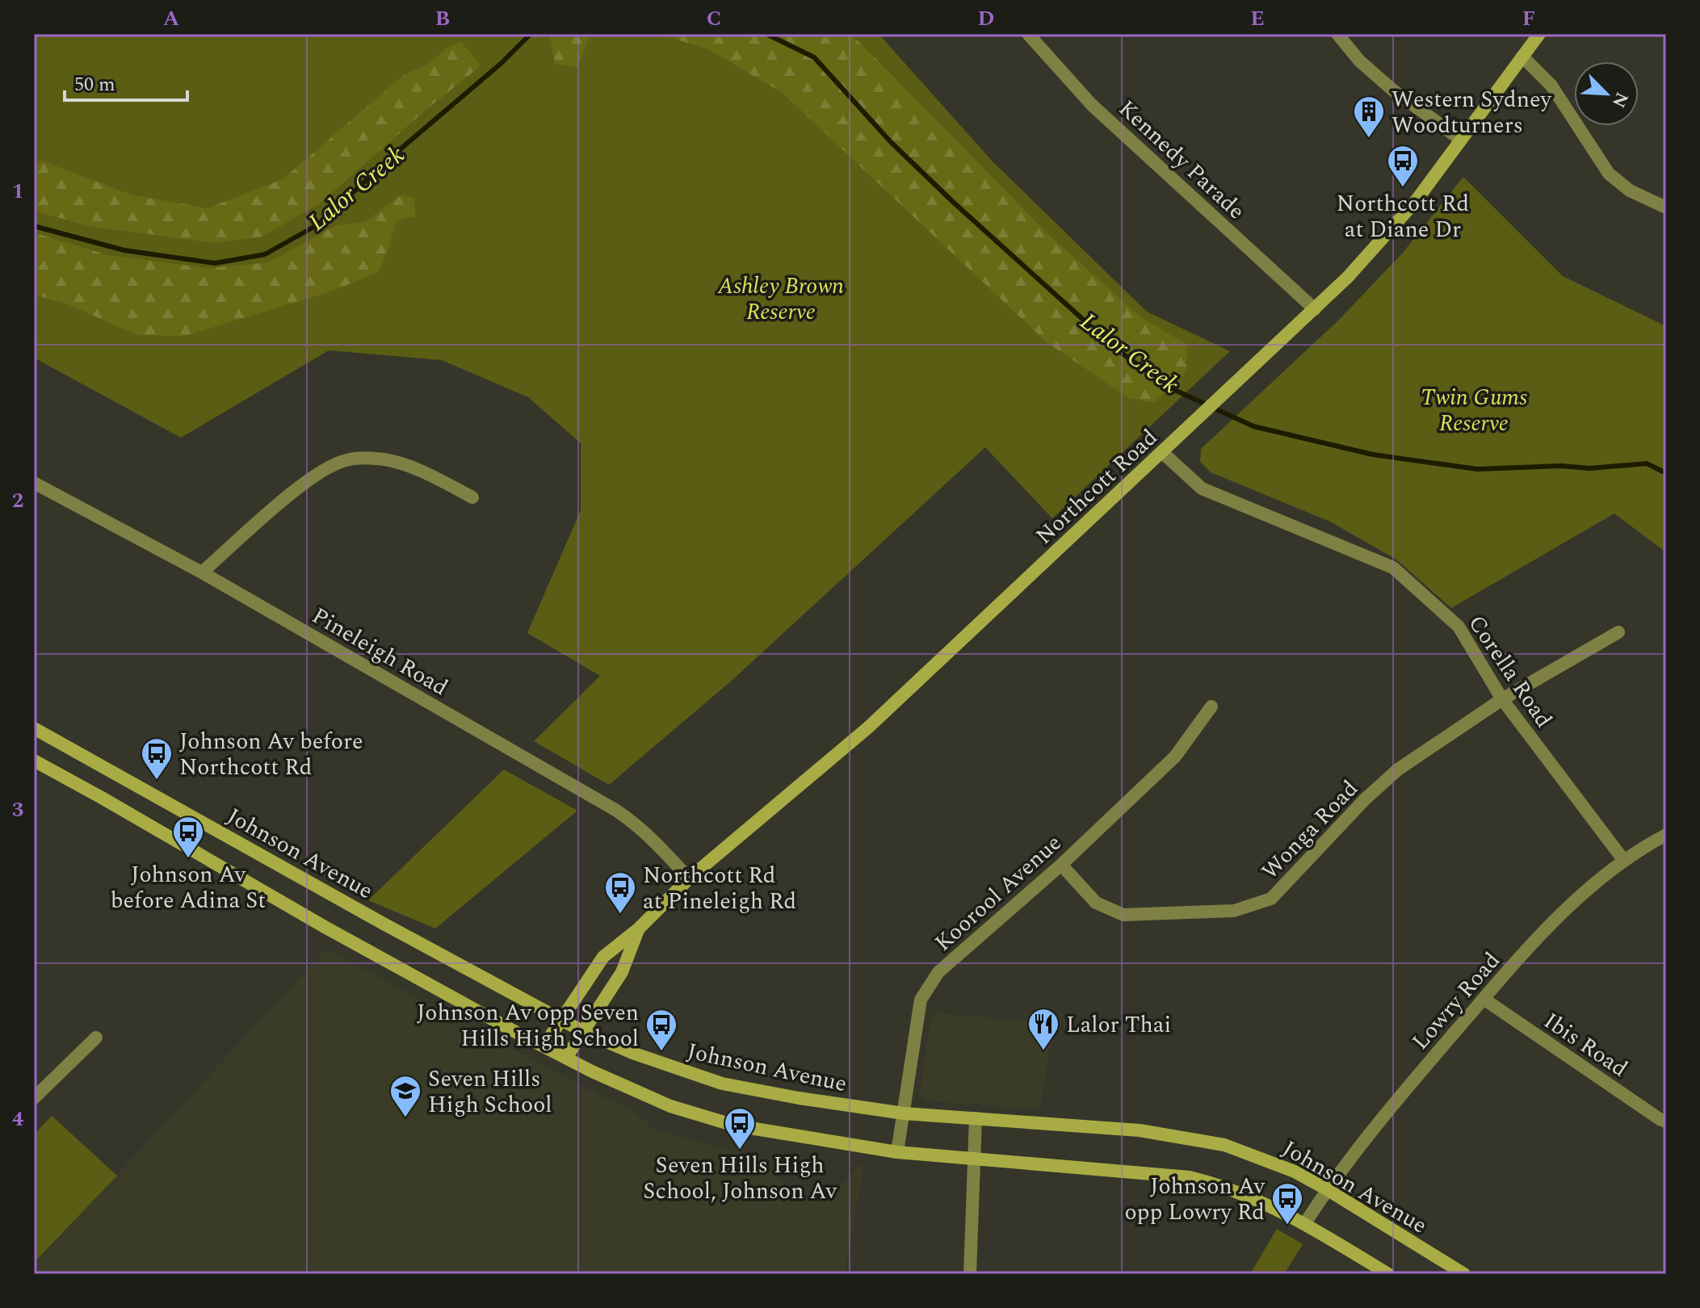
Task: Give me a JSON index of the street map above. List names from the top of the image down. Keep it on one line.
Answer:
{"streets":{"main road":["Northcott Road","Johnson Avenue"],"street":["Kennedy Parade","Pineleigh Road","Corella Road","Wonga Road","Koorool Avenue","Lowry Road","Ibis Road"]},"crossings":[["Kennedy Parade","Northcott Road"],["Northcott Road","Pineleigh Road"],["Northcott Road","Corella Road"],["Northcott Road","Johnson Avenue"],["Corella Road","Wonga Road"],["Corella Road","Lowry Road"],["Wonga Road","Koorool Avenue"],["Johnson Avenue","Koorool Avenue"],["Johnson Avenue","Lowry Road"],["Lowry Road","Ibis Road"]],"water":["Lalor Creek"],"parks":["Ashley Brown Reserve","Twin Gums Reserve"],"places":{"building":["Western Sydney Woodturners"],"bus stop":["Northcott Rd at Diane Dr","Johnson Av before Northcott Rd","Johnson Av before Adina St","Northcott Rd at Pineleigh Rd","Johnson Av opp Seven Hills High School","Seven Hills High School, Johnson Av","Johnson Av opp Lowry Rd"],"restaurant":["Lalor Thai"],"school or university":["Seven Hills High School"]},"scale_bar":"50 m","north":"bottom right","grid":{"columns":["A","B","C","D","E","F"],"rows":["1","2","3","4"]}}
